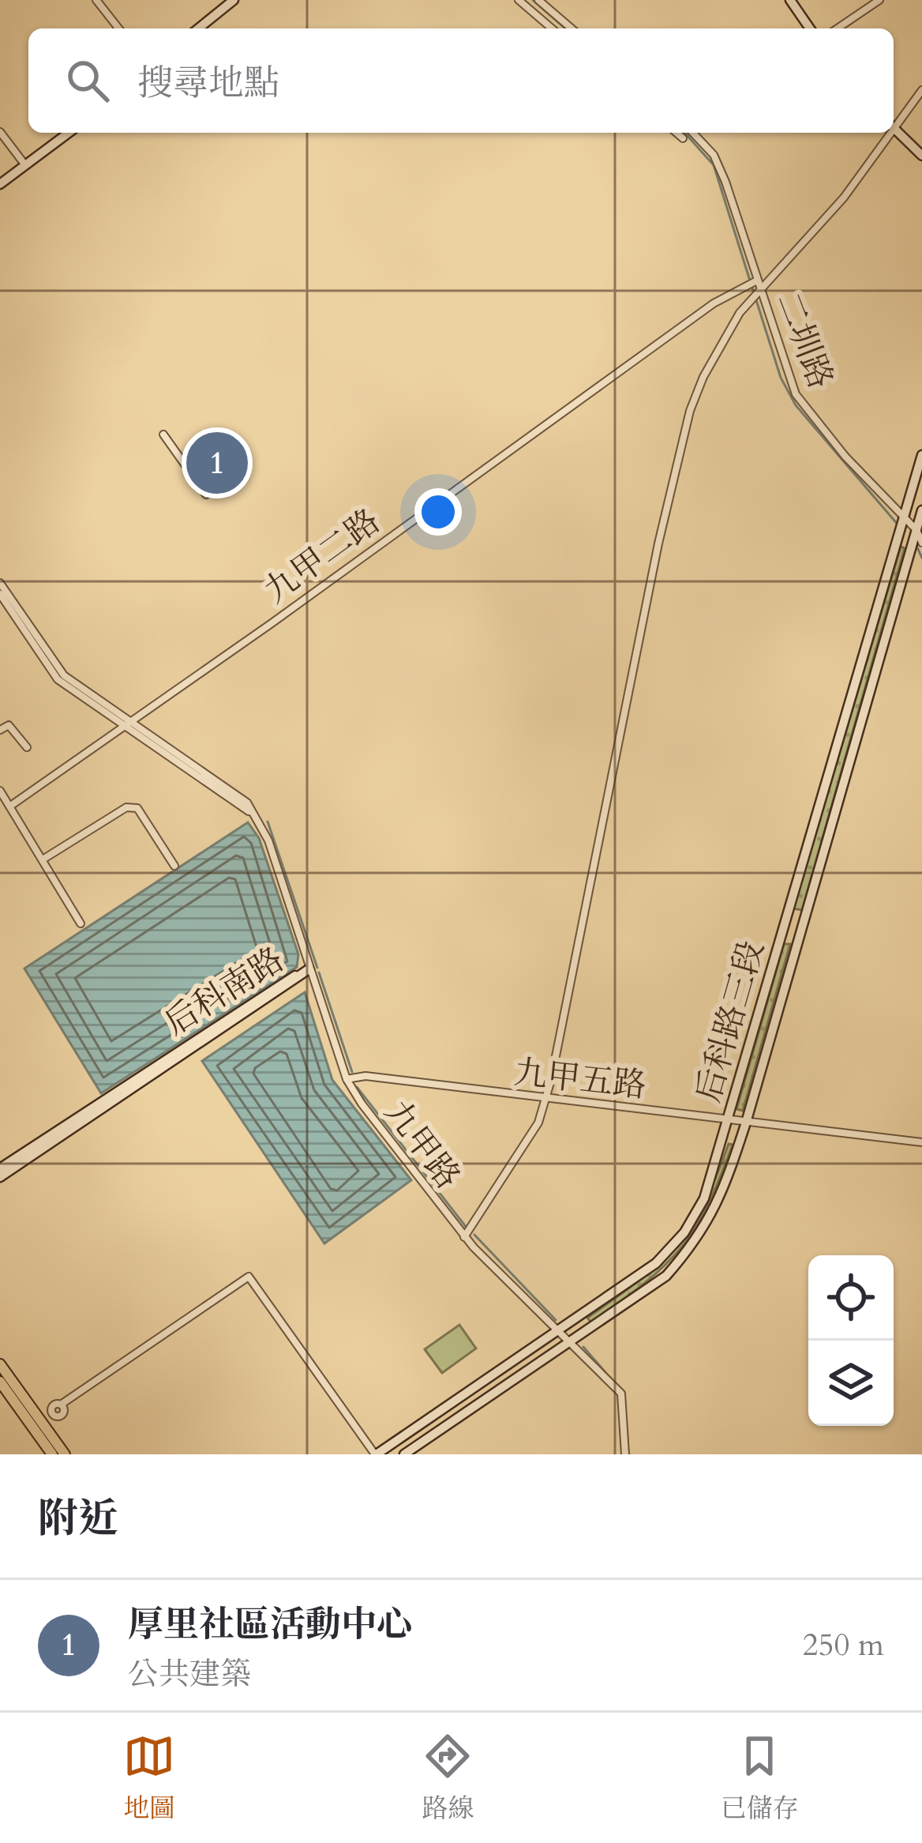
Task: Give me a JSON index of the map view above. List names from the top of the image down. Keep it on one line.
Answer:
{"streets":{"street":["二圳路","九甲二路","后科南路","后科路三段","九甲五路","九甲路"]},"crossings":[["二圳路","九甲二路"],["二圳路","后科路三段"],["九甲二路","九甲路"],["后科南路","九甲路"],["后科路三段","九甲五路"],["后科路三段","九甲路"],["九甲五路","九甲路"]],"page":{"search":"搜尋地點","pins":"1","heading":"附近","list":[{"mark":"1","name":"厚里社區活動中心","note":"公共建築","value":"250 m"}],"nav":["地圖","路線","已儲存"]}}
